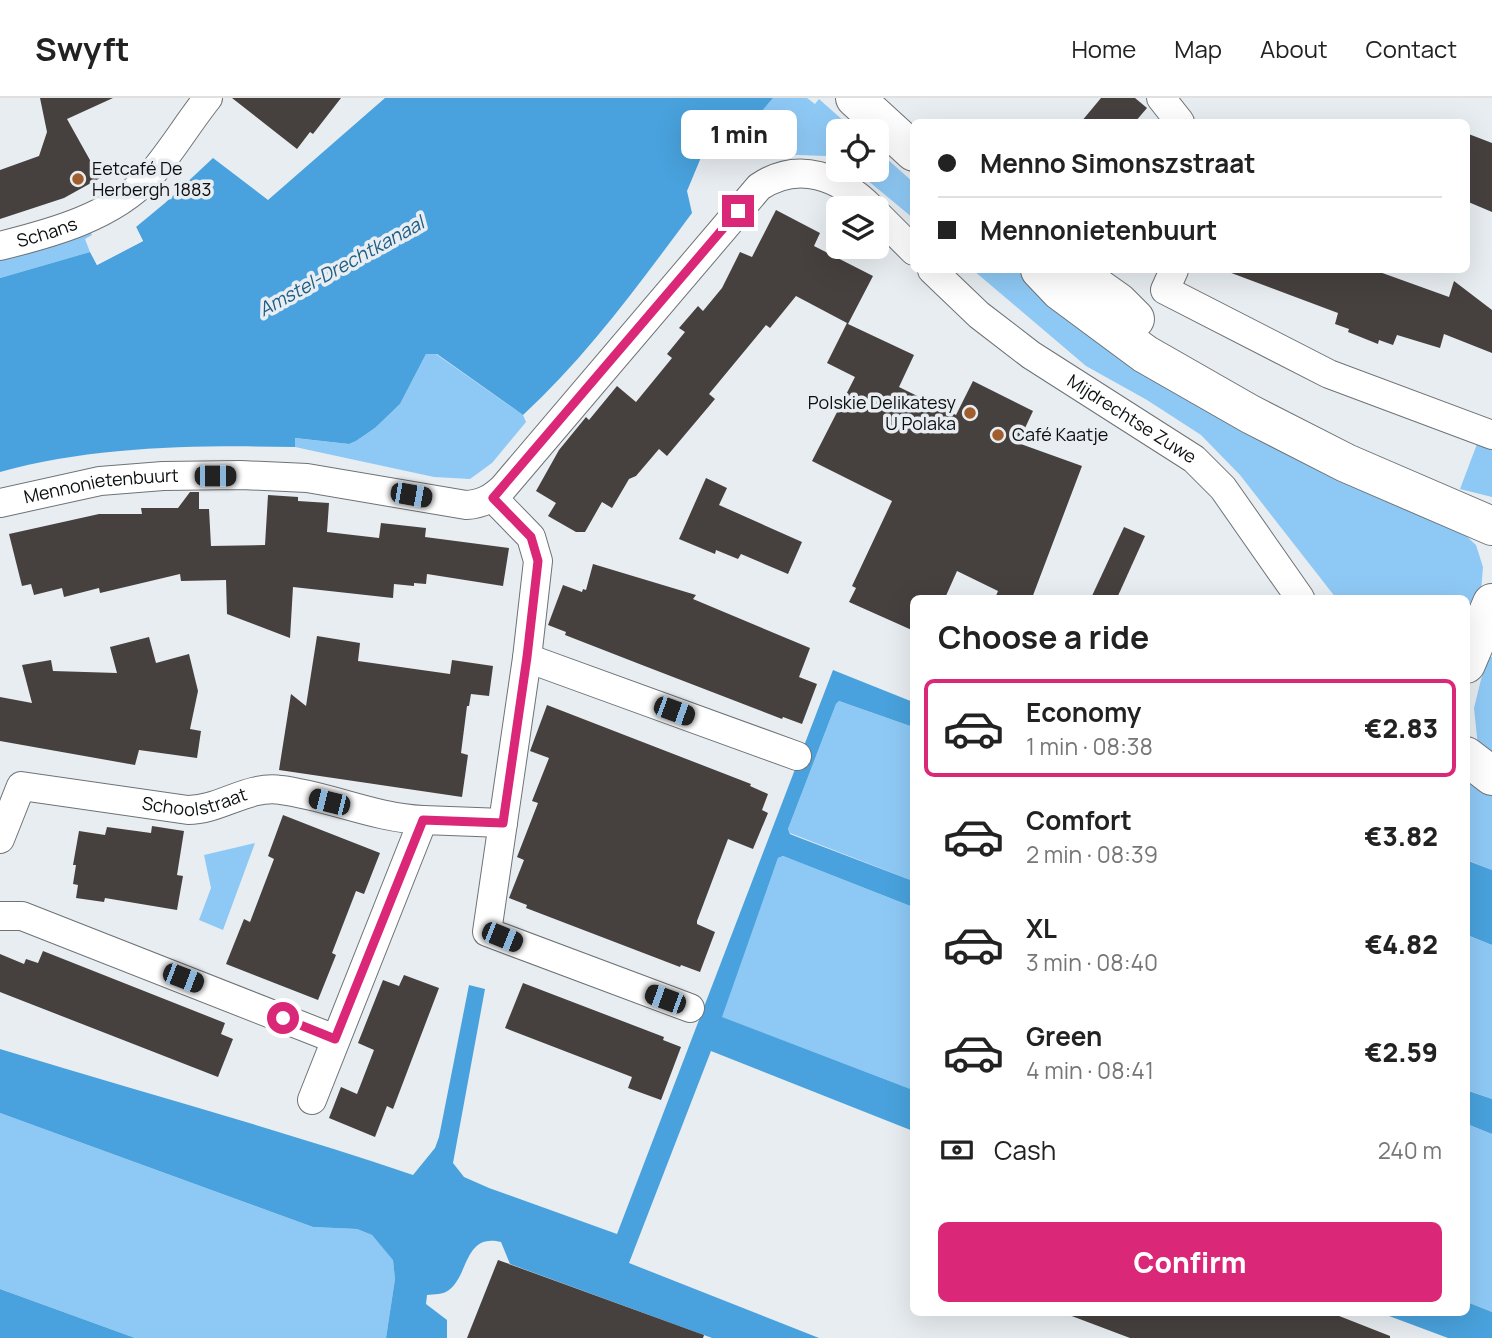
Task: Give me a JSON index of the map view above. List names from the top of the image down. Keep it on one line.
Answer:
{"streets":{"street":["Schans","Mijdrechtse Zuwe","Mennonietenbuurt","Schoolstraat"]},"water":["Amstel-Drechtkanaal"],"places":["Eetcafé De Herbergh 1883","Polskie Delikatesy U Polaka","Café Kaatje"],"page":{"header":"Swyft","nav":["Home","Map","About","Contact"],"bubble":"1 min","banner":["Menno Simonszstraat","Mennonietenbuurt"],"heading":"Choose a ride","list":[{"name":"Economy","note":"1 min · 08:38","value":"€2.83"},{"name":"Comfort","note":"2 min · 08:39","value":"€3.82"},{"name":"XL","note":"3 min · 08:40","value":"€4.82"},{"name":"Green","note":"4 min · 08:41","value":"€2.59"}],"pay":["Cash","240 m"],"buttons":"Confirm"}}
